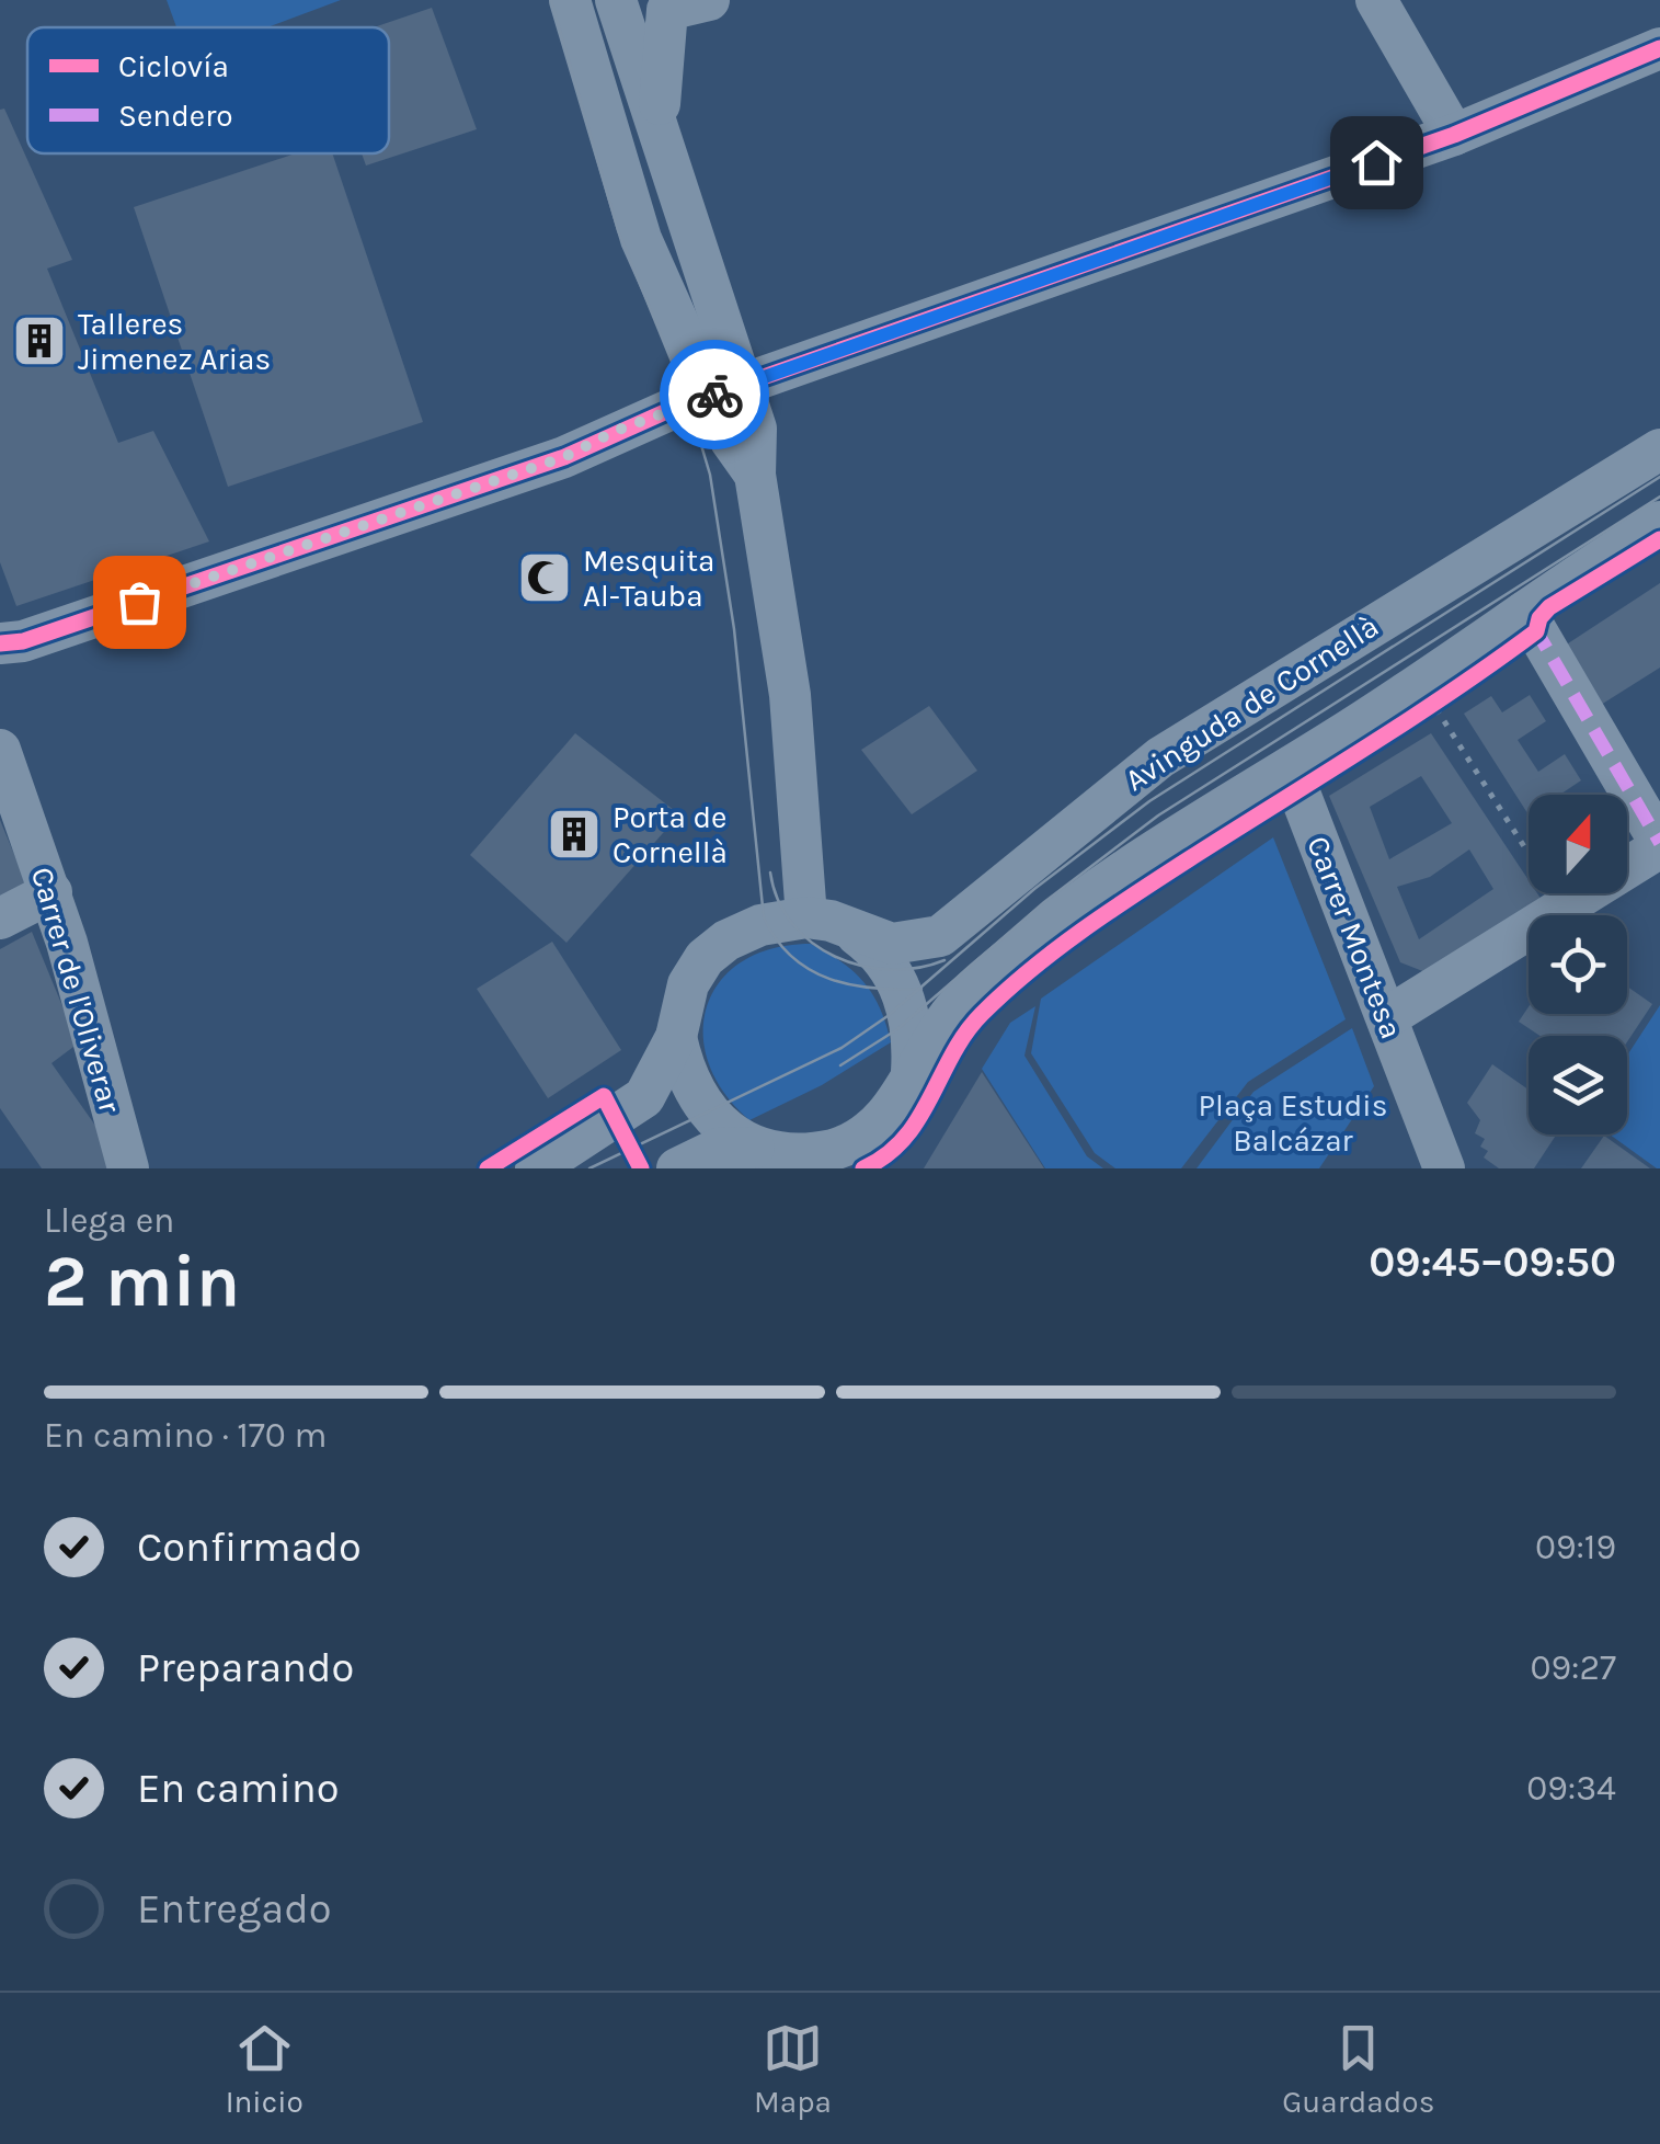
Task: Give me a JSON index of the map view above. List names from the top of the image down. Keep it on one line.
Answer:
{"streets":{"street":["Avinguda de Cornellà","Carrer Montesa","Carrer de l'Oliverar"]},"parks":["Plaça Estudis Balcázar"],"places":{"building":["Talleres Jimenez Arias","Porta de Cornellà"],"mosque":["Mesquita Al-Tauba"]},"legend":["Ciclovía","Sendero"],"north":"top","page":{"heading":["2 min","Llega en","09:45–09:50"],"bar":"En camino · 170 m","list":[["Confirmado","09:19"],["Preparando","09:27"],["En camino","09:34"],"Entregado"],"tabs":["Inicio","Mapa","Guardados"]}}
